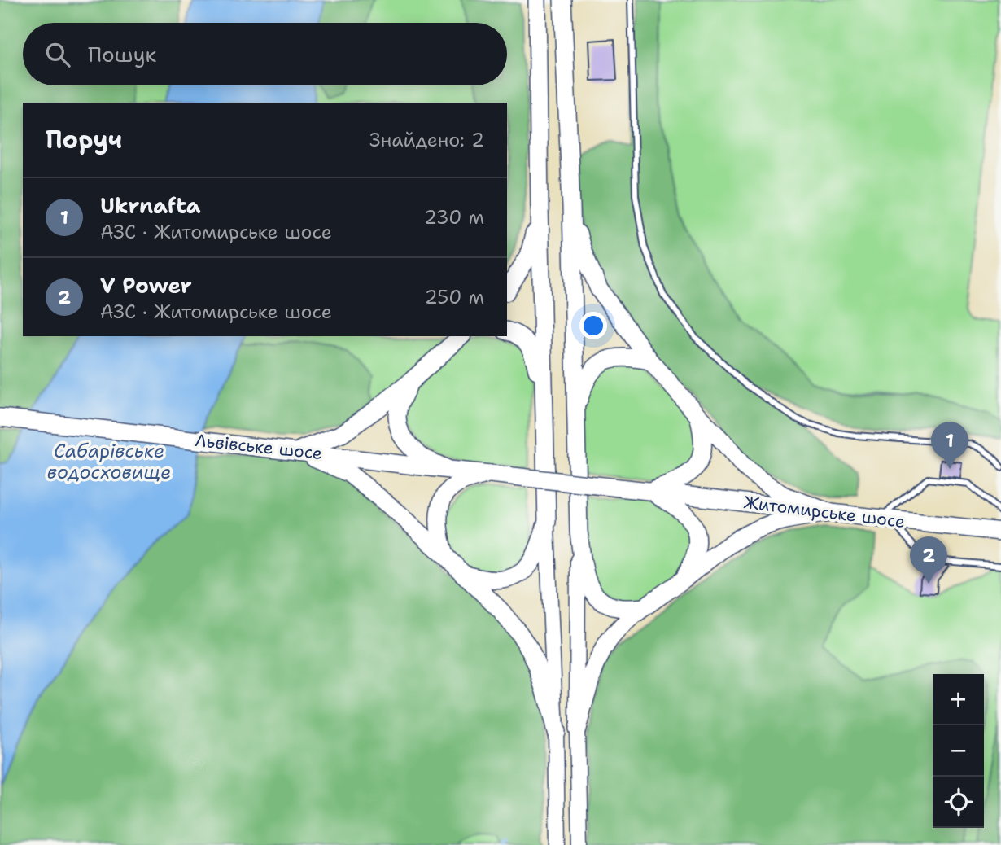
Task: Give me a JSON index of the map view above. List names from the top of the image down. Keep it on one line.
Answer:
{"streets":{"highway":["Львівське шосе","Житомирське шосе"]},"water":["Сабарівське водосховище"],"page":{"search":"Пошук","heading":["Поруч","Знайдено: 2"],"list":[{"mark":"1","name":"Ukrnafta","note":"АЗС · Житомирське шосе","value":"230 m"},{"mark":"2","name":"V Power","note":"АЗС · Житомирське шосе","value":"250 m"}],"pins":["1","2"],"map_buttons":["+","−"]}}
